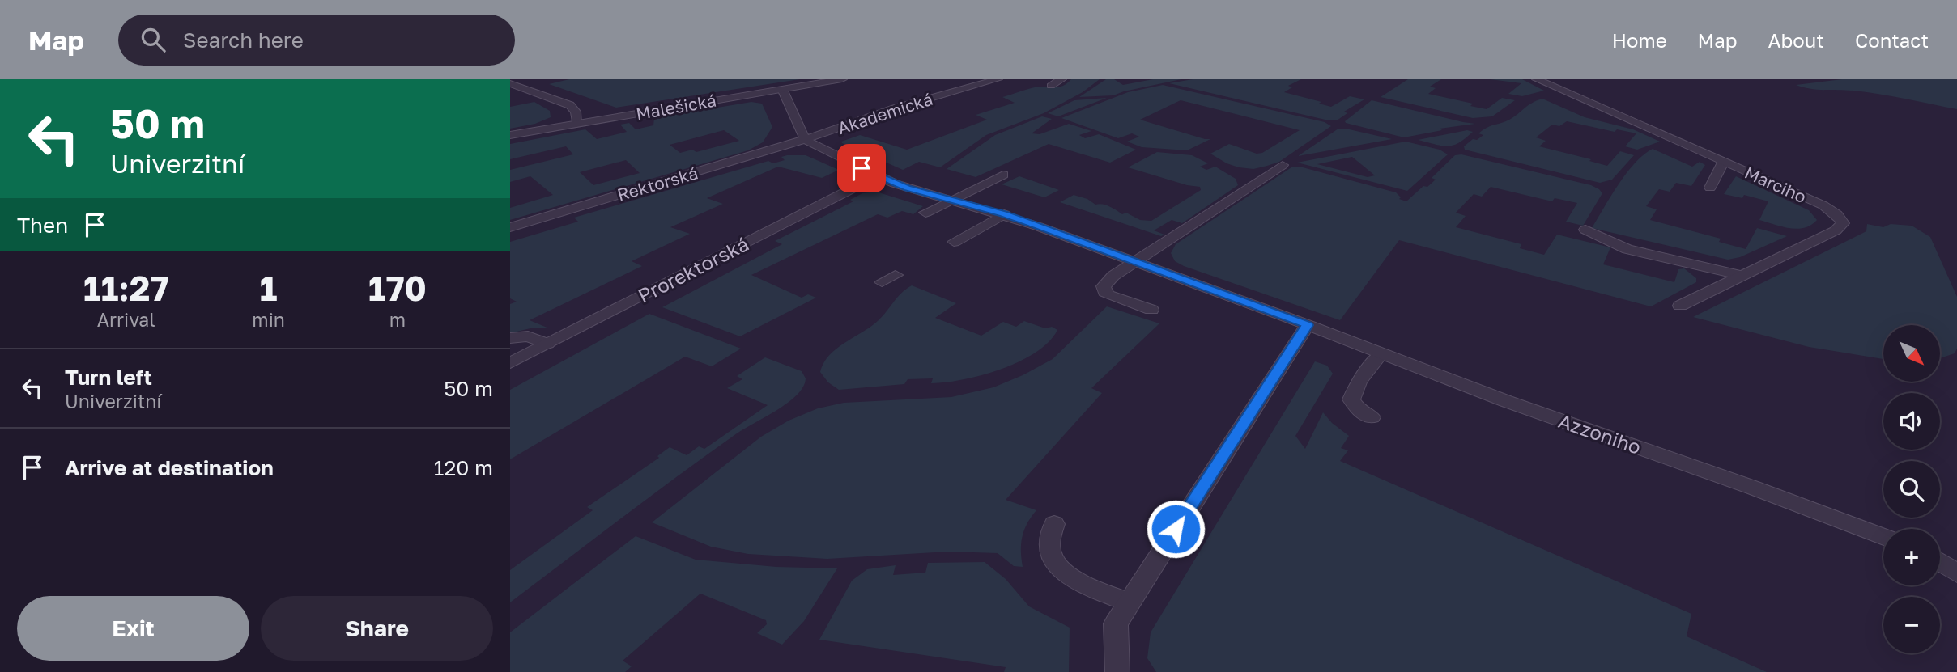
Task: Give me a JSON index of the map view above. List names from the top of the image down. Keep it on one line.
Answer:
{"streets":{"street":["Malešická","Akademická","Rektorská","Marciho","Prorektorská","Azzoniho"]},"crossings":[["Akademická","Rektorská"],["Akademická","Azzoniho"],["Rektorská","Azzoniho"],["Prorektorská","Azzoniho"]],"north":"bottom right","page":{"header":"Map","search":"Search here","nav":["Home","Map","About","Contact"],"turn":["50 m","Univerzitní"],"then":"Then","eta":["11:27","Arrival","1","min","170","m"],"map_buttons":["+","−"],"list":[{"name":"Turn left","note":"Univerzitní","value":"50 m"},{"name":"Arrive at destination","value":"120 m"}],"buttons":["Exit","Share"]}}
